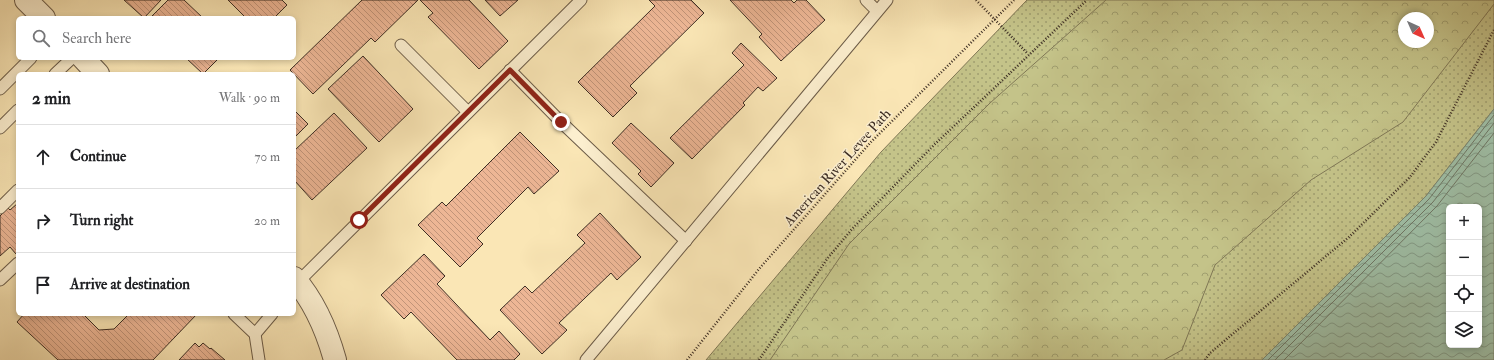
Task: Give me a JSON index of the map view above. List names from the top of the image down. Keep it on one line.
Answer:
{"streets":{"path":["American River Levee Path"]},"north":"bottom right","page":{"search":"Search here","heading":["2 min","Walk · 90 m"],"list":[["Continue","70 m"],["Turn right","20 m"],"Arrive at destination"],"map_buttons":["+","−"]}}
